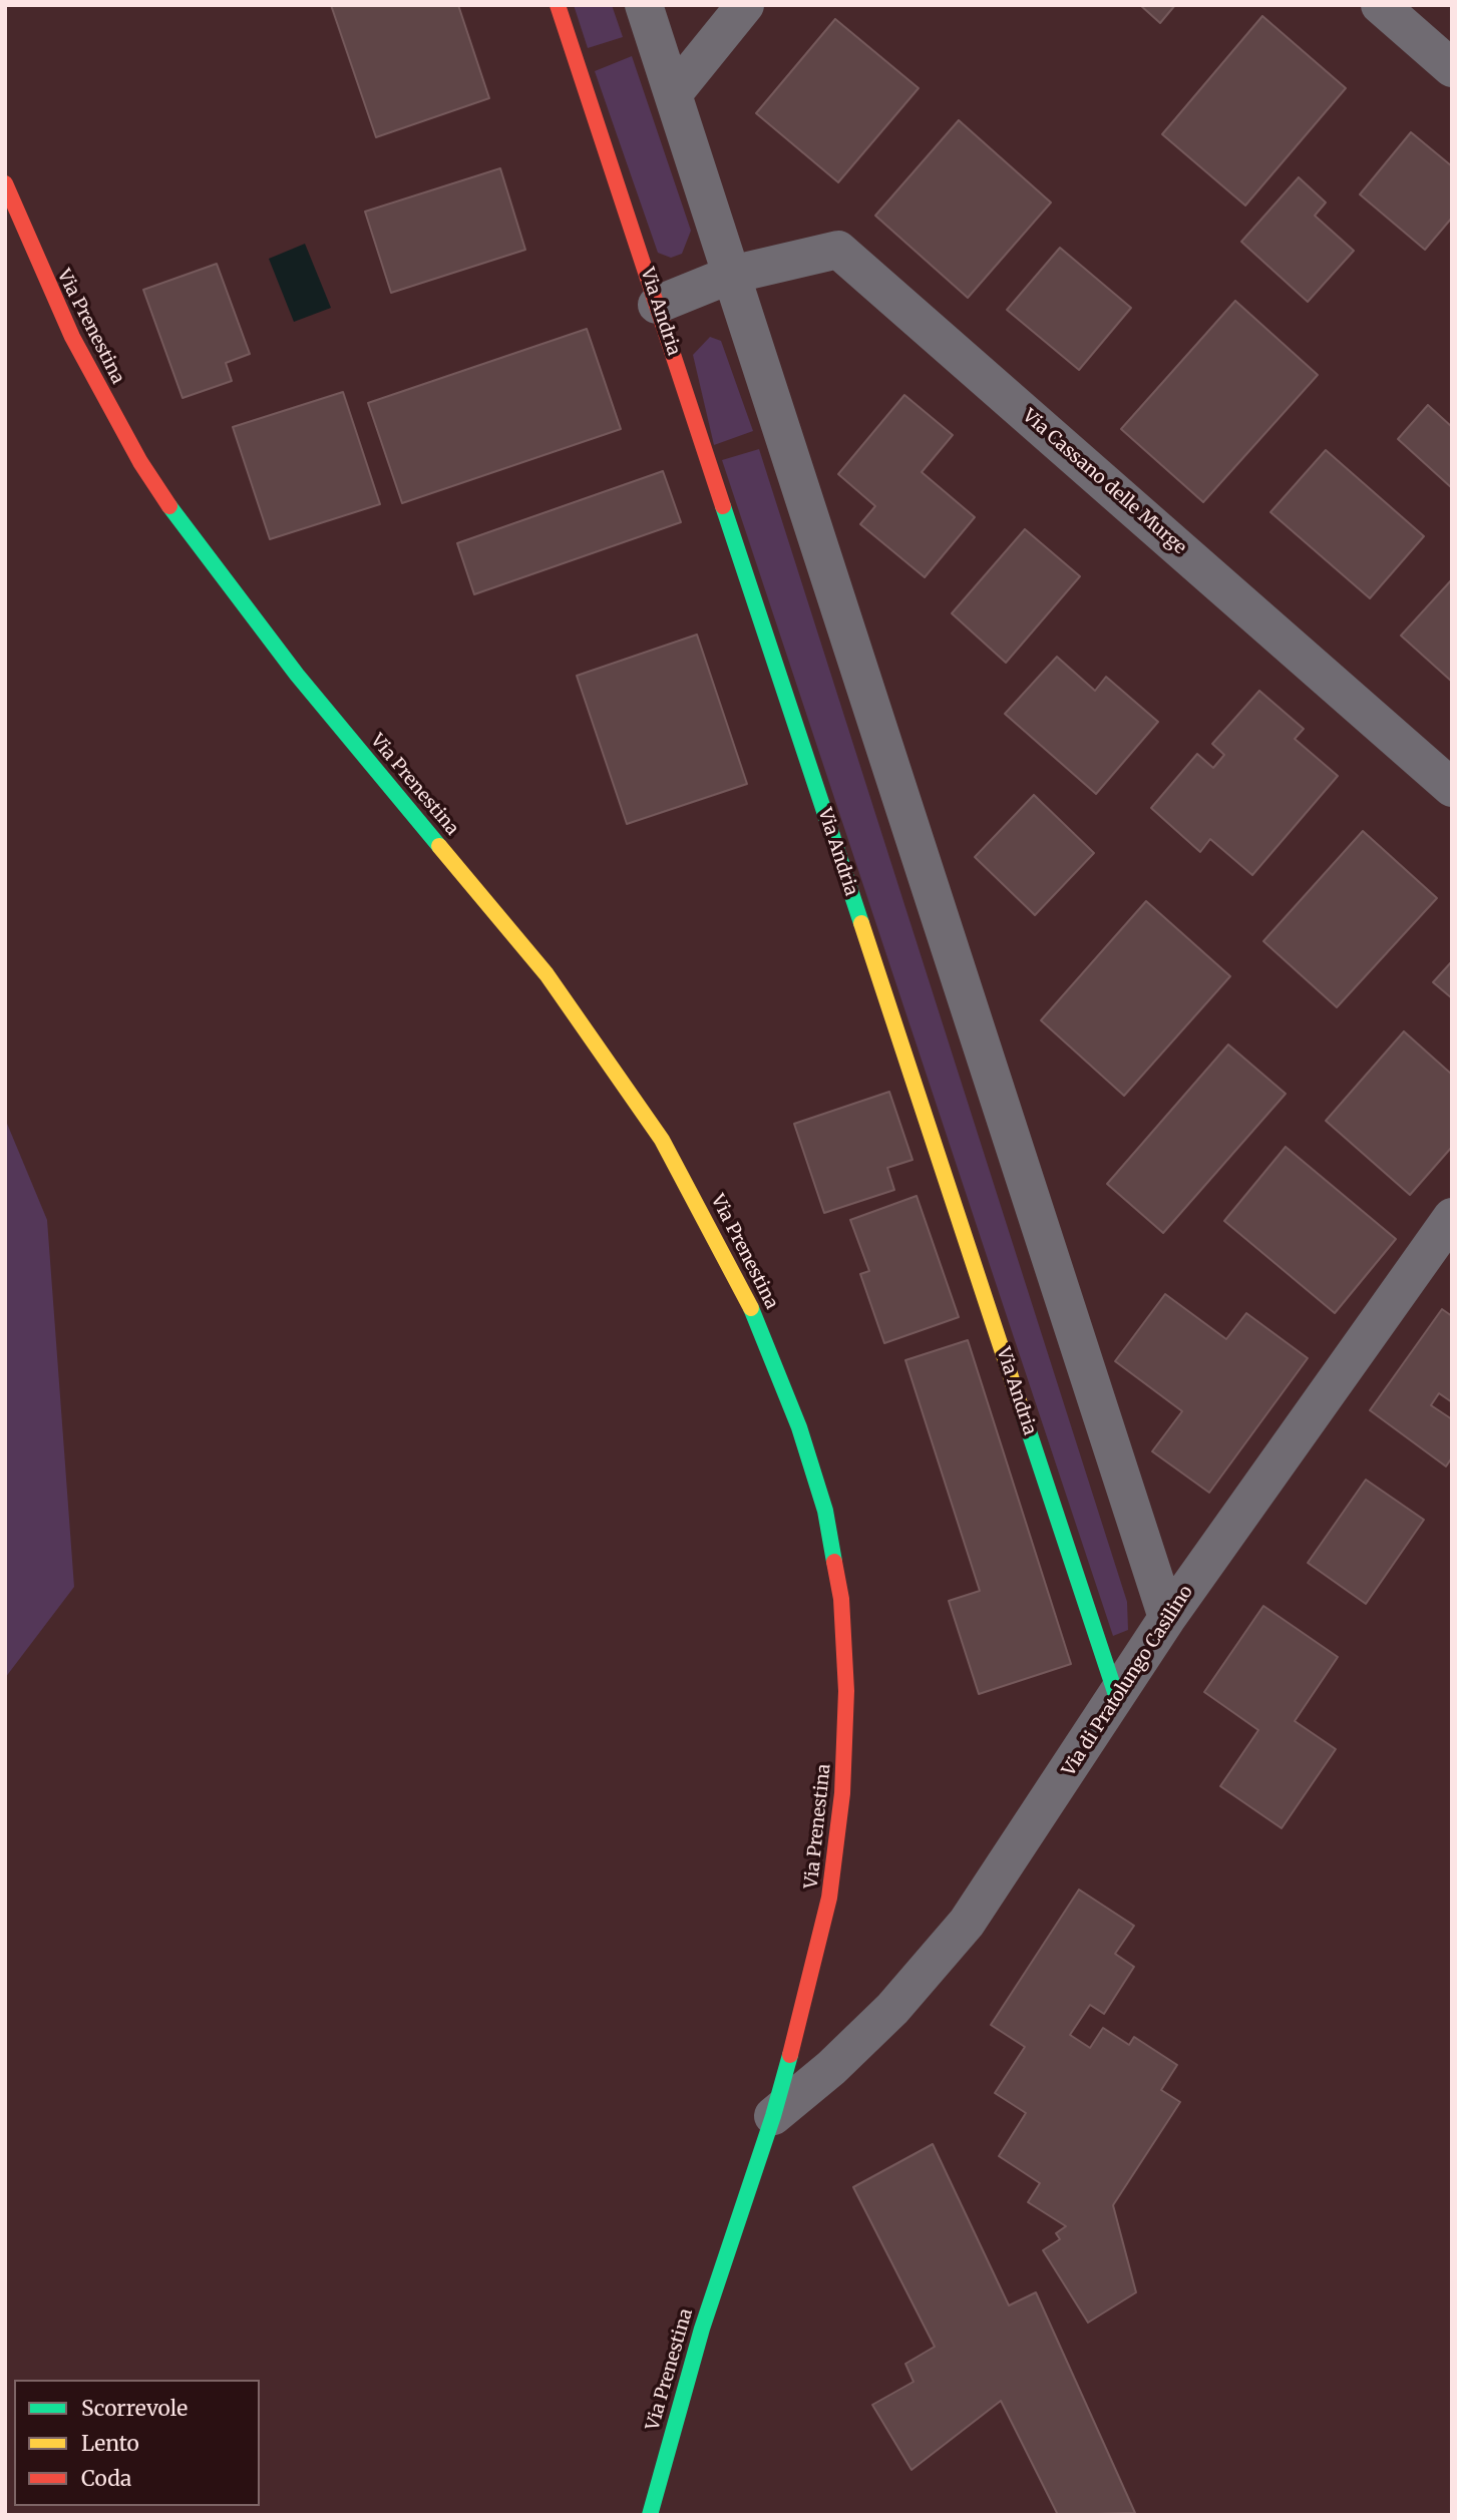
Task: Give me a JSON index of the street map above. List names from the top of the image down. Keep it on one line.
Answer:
{"streets":{"main road":["Via Andria","Via Prenestina"],"street":["Via Cassano delle Murge","Via di Pratolungo Casilino"]},"crossings":[["Via Andria","Via di Pratolungo Casilino"],["Via Prenestina","Via di Pratolungo Casilino"]],"legend":["Scorrevole","Lento","Coda"]}
